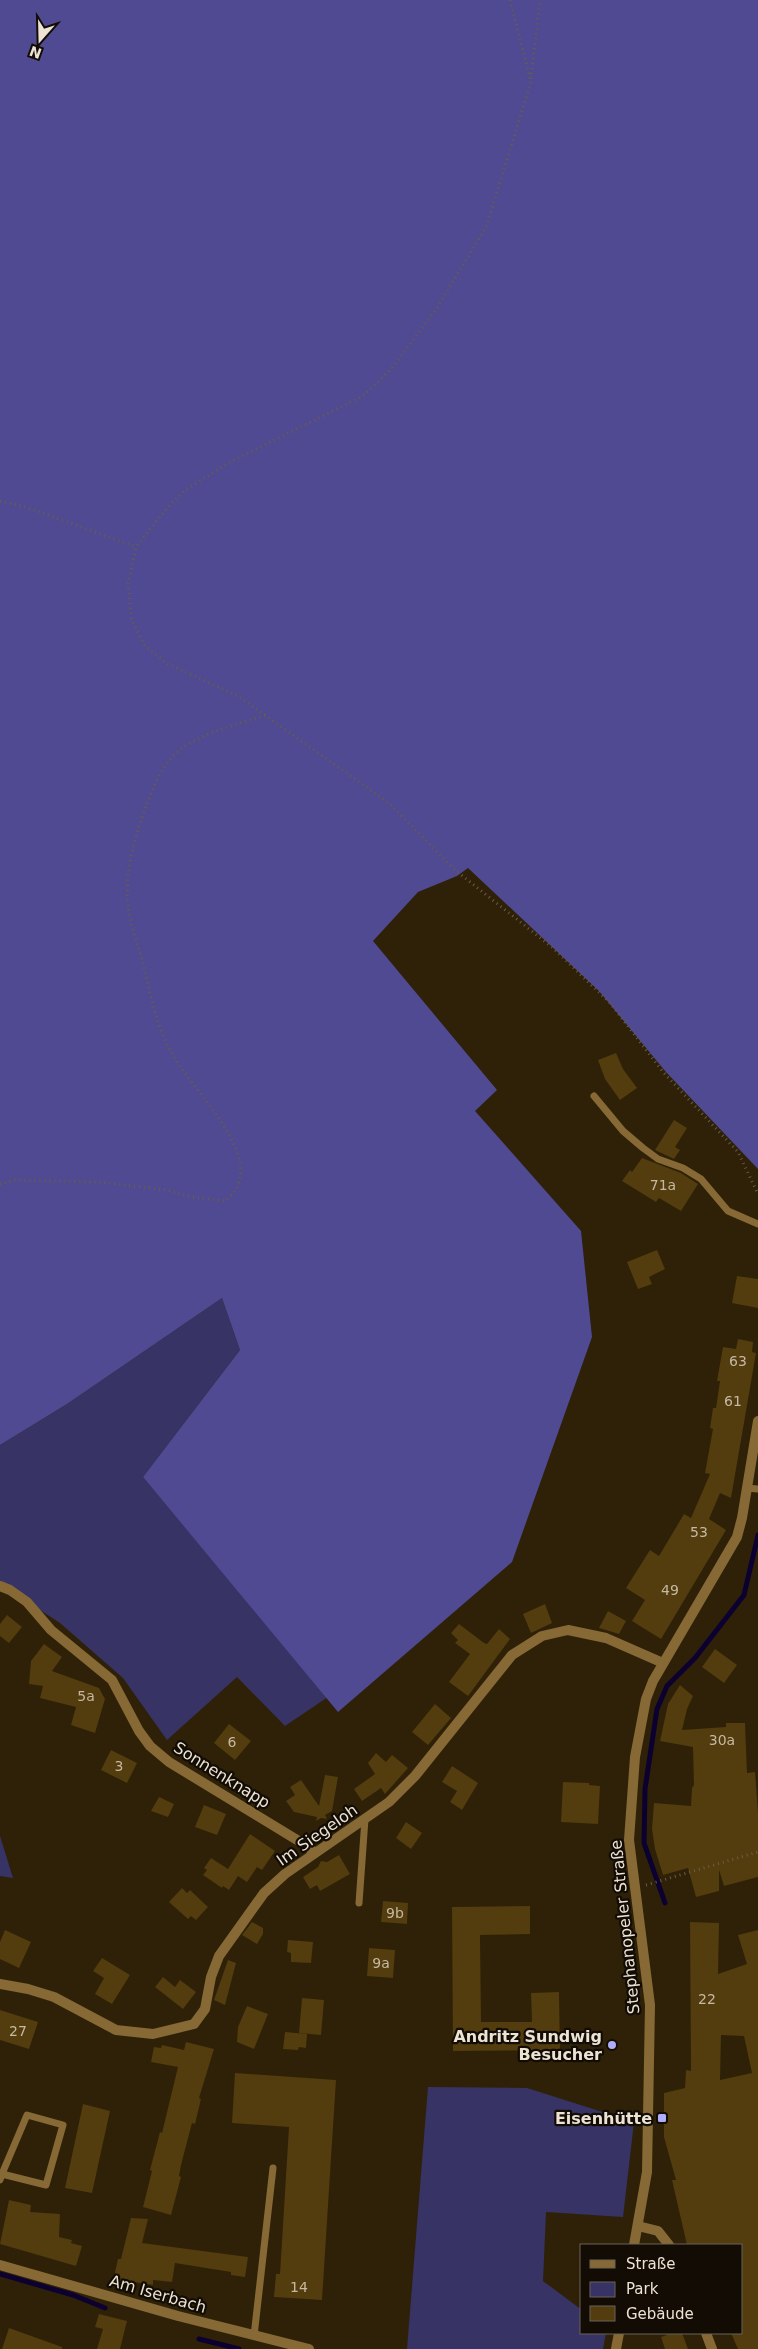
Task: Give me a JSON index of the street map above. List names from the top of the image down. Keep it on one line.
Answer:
{"streets":{"street":["Sonnenknapp","Im Siegeloh","Stephanopeler Straße","Am Iserbach"]},"crossings":[["Sonnenknapp","Im Siegeloh"],["Im Siegeloh","Stephanopeler Straße"]],"places":{"other":["Andritz Sundwig Besucher"],"transit":["Eisenhütte"]},"house_numbers":["71a","63","61","53","49","5a","30a","6","3","9b","9a","22","27","14"],"legend":["Straße","Park","Gebäude"],"north":"bottom"}
